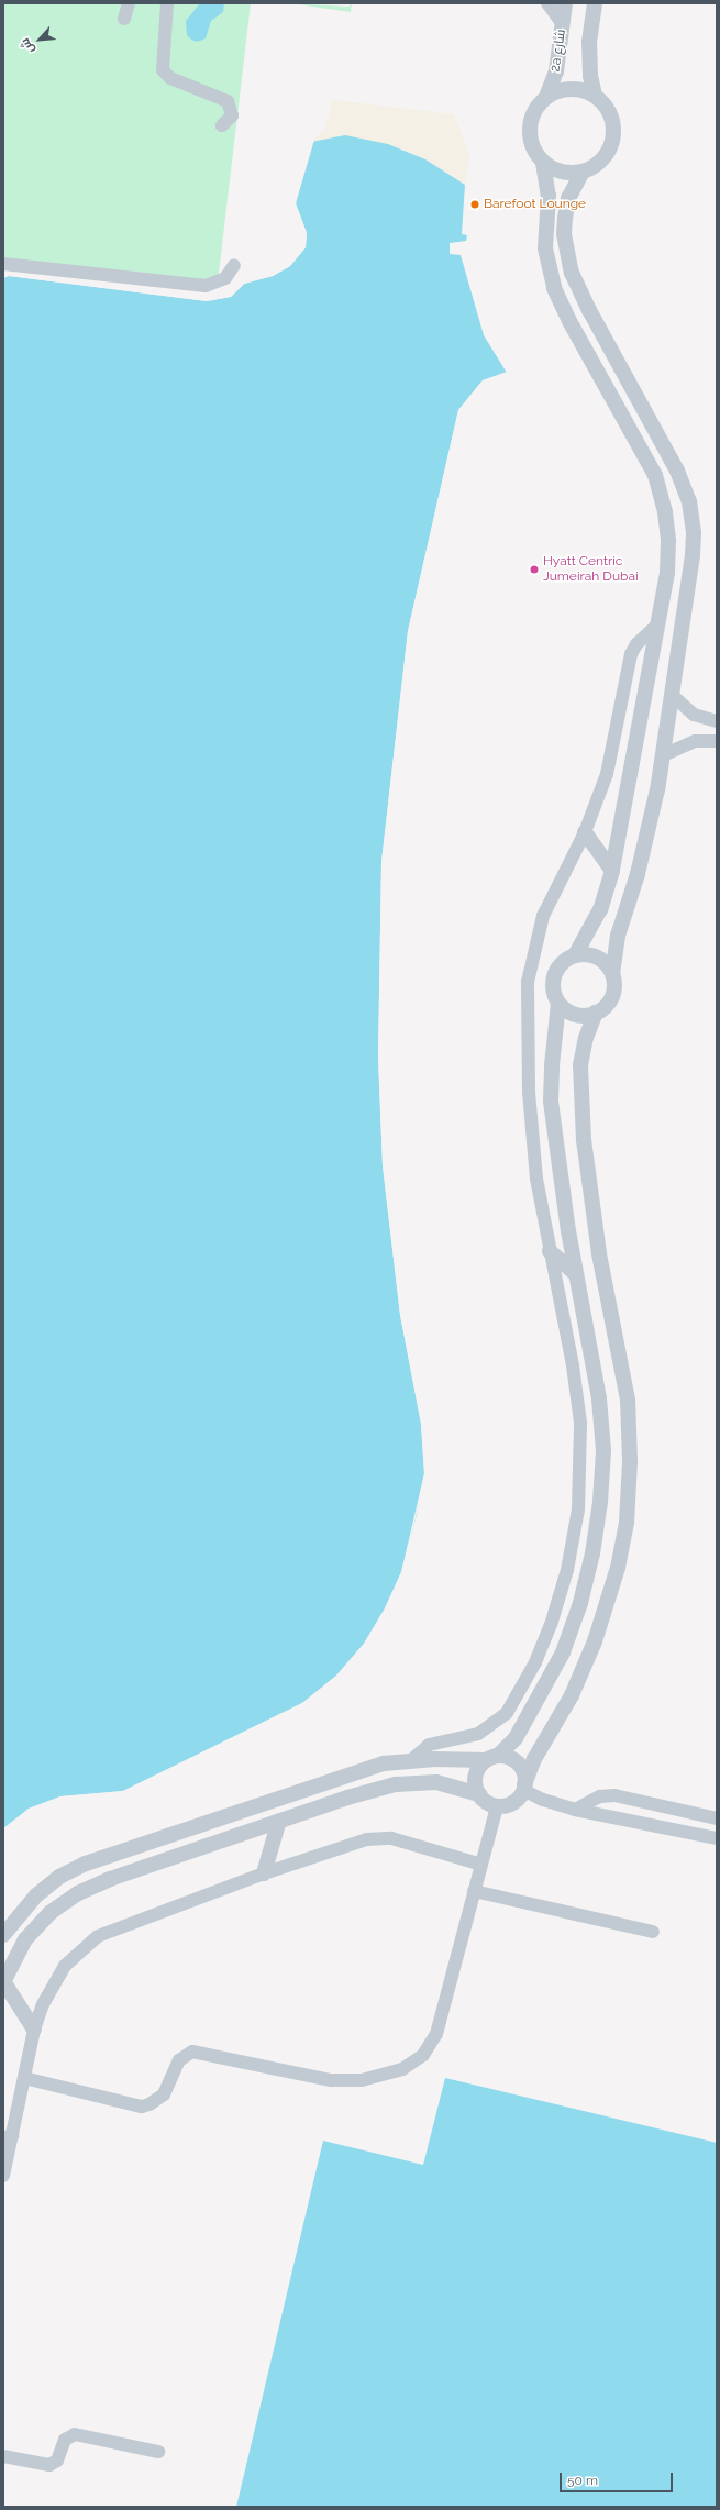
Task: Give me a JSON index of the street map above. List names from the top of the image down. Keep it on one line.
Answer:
{"streets":{"street":["2a شارع"]},"places":["Barefoot Lounge","Hyatt Centric Jumeirah Dubai"],"scale_bar":"50 m","north":"bottom left"}
